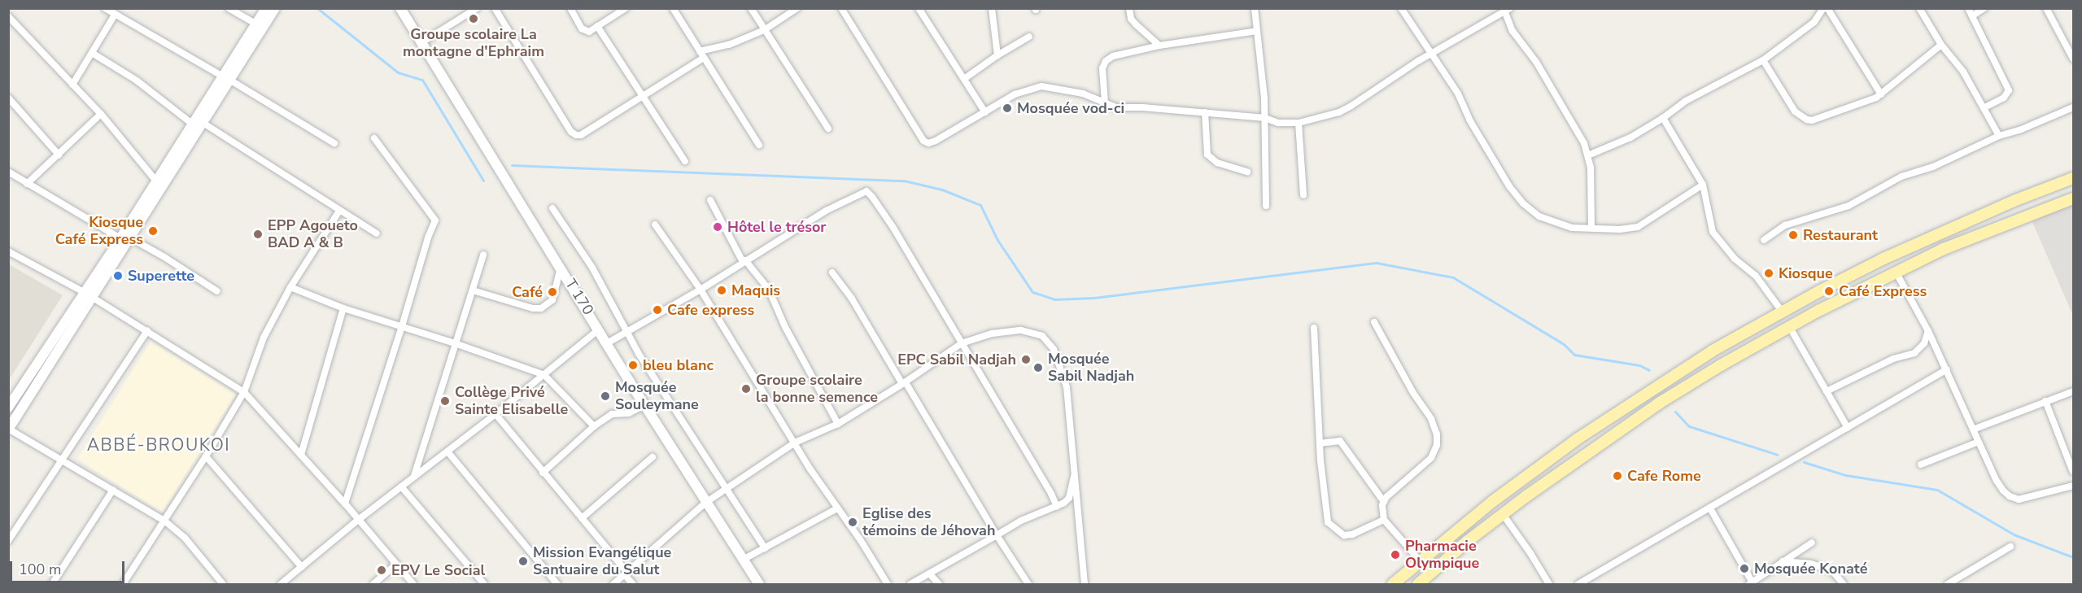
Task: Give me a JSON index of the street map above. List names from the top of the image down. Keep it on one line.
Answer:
{"streets":{"street":["T 170"]},"districts":["ABBÉ-BROUKOI"],"places":["Groupe scolaire La montagne d'Ephraim","Mosquée vod-ci","Hôtel le trésor","Kiosque Café Express","EPP Agoueto BAD A & B","Restaurant","Kiosque","Superette","Maquis","Café Express","Café","Cafe express","EPC Sabil Nadjah","bleu blanc","Mosquée Sabil Nadjah","Groupe scolaire la bonne semence","Mosquée Souleymane","Collège Privé Sainte Elisabelle","Cafe Rome","Eglise des témoins de Jéhovah","Pharmacie Olympique","Mission Evangélique Santuaire du Salut","Mosquée Konaté","EPV Le Social"],"scale_bar":"100 m"}
